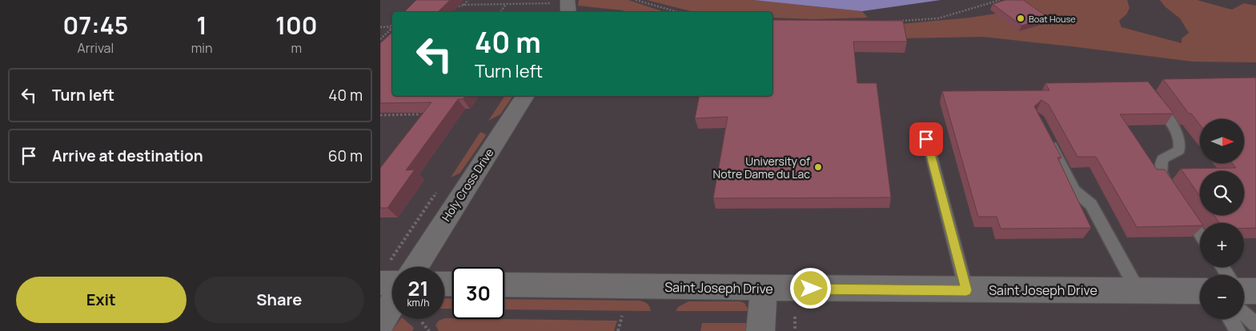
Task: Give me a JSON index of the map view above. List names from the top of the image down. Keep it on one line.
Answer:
{"streets":{"street":["Holy Cross Drive","Saint Joseph Drive"]},"places":["Boat House","University of Notre Dame du Lac"],"north":"right","page":{"eta":["07:45","Arrival","1","min","100","m"],"turn":["40 m","Turn left"],"list":[{"name":"Turn left","value":"40 m"},{"name":"Arrive at destination","value":"60 m"}],"map_buttons":["+","−"],"speed":"21 km/h","limit":"30","buttons":["Exit","Share"]}}
